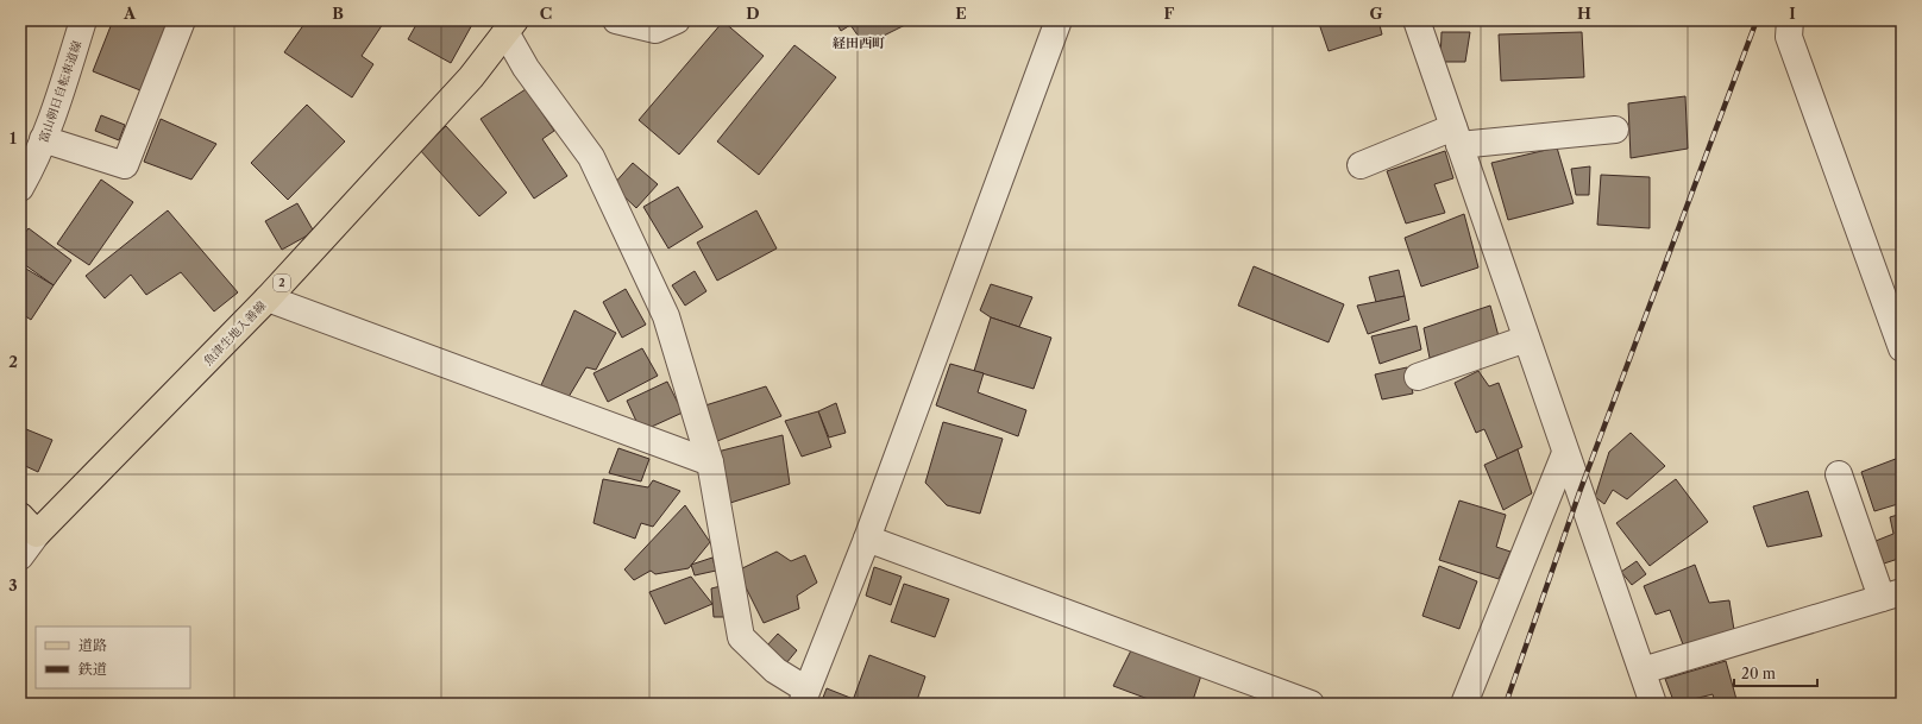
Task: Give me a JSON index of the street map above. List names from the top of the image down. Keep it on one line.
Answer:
{"streets":{"main road":["2","魚津生地入善線"],"street":["富山朝日自転車道線"]},"districts":["経田西町"],"legend":["道路","鉄道"],"scale_bar":"20 m","grid":{"columns":["A","B","C","D","E","F","G","H","I"],"rows":["1","2","3"]}}
